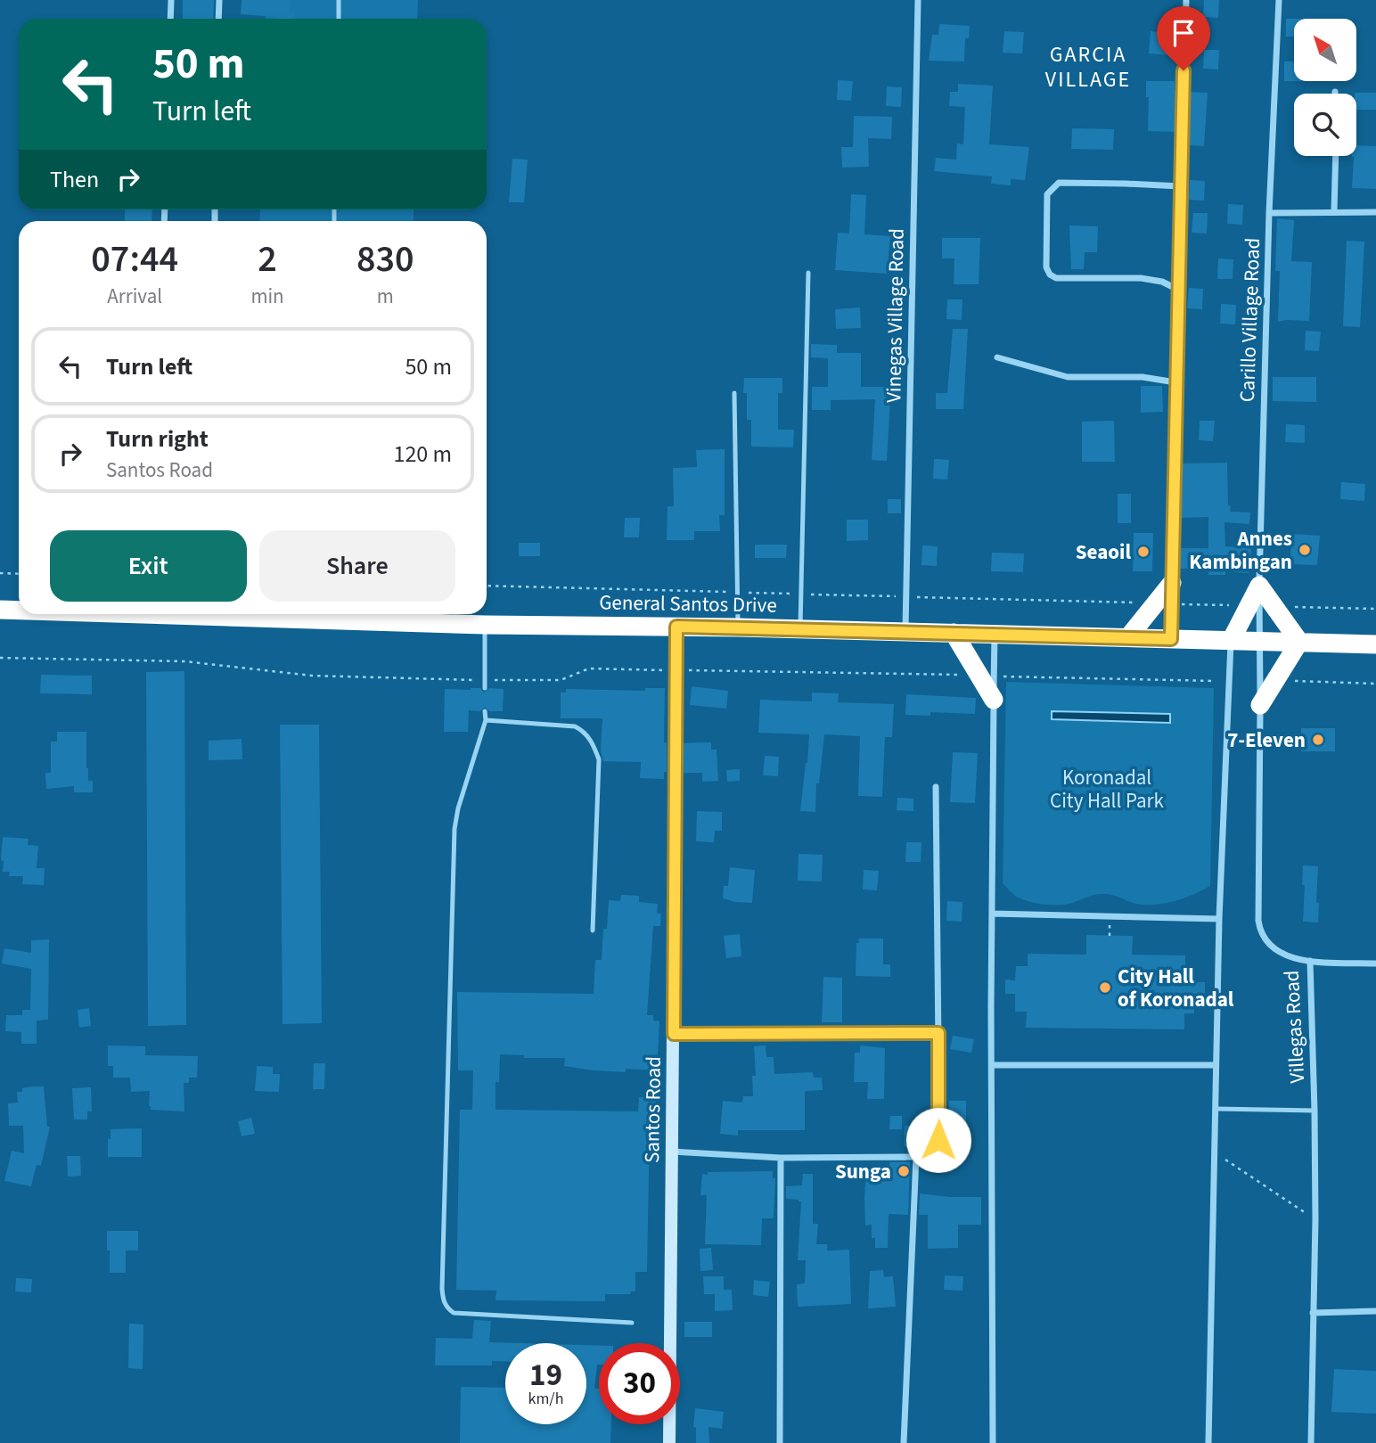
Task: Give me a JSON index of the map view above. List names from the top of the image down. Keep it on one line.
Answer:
{"streets":{"highway":["General Santos Drive"],"street":["Vinegas Village Road","Carillo Village Road","Villegas Road","Santos Road"]},"crossings":[["Vinegas Village Road","General Santos Drive"],["Carillo Village Road","General Santos Drive"],["Carillo Village Road","Villegas Road"],["General Santos Drive","Villegas Road"],["General Santos Drive","Santos Road"]],"districts":["GARCIA VILLAGE"],"parks":["Koronadal City Hall Park"],"places":["Annes Kambingan","Seaoil","7-Eleven","City Hall of Koronadal","Sunga"],"north":"top left","page":{"turn":["50 m","Turn left"],"then":"Then","eta":["07:44","Arrival","2","min","830","m"],"list":[{"name":"Turn left","value":"50 m"},{"name":"Turn right","note":"Santos Road","value":"120 m"}],"buttons":["Exit","Share"],"speed":"19 km/h","limit":"30"}}
